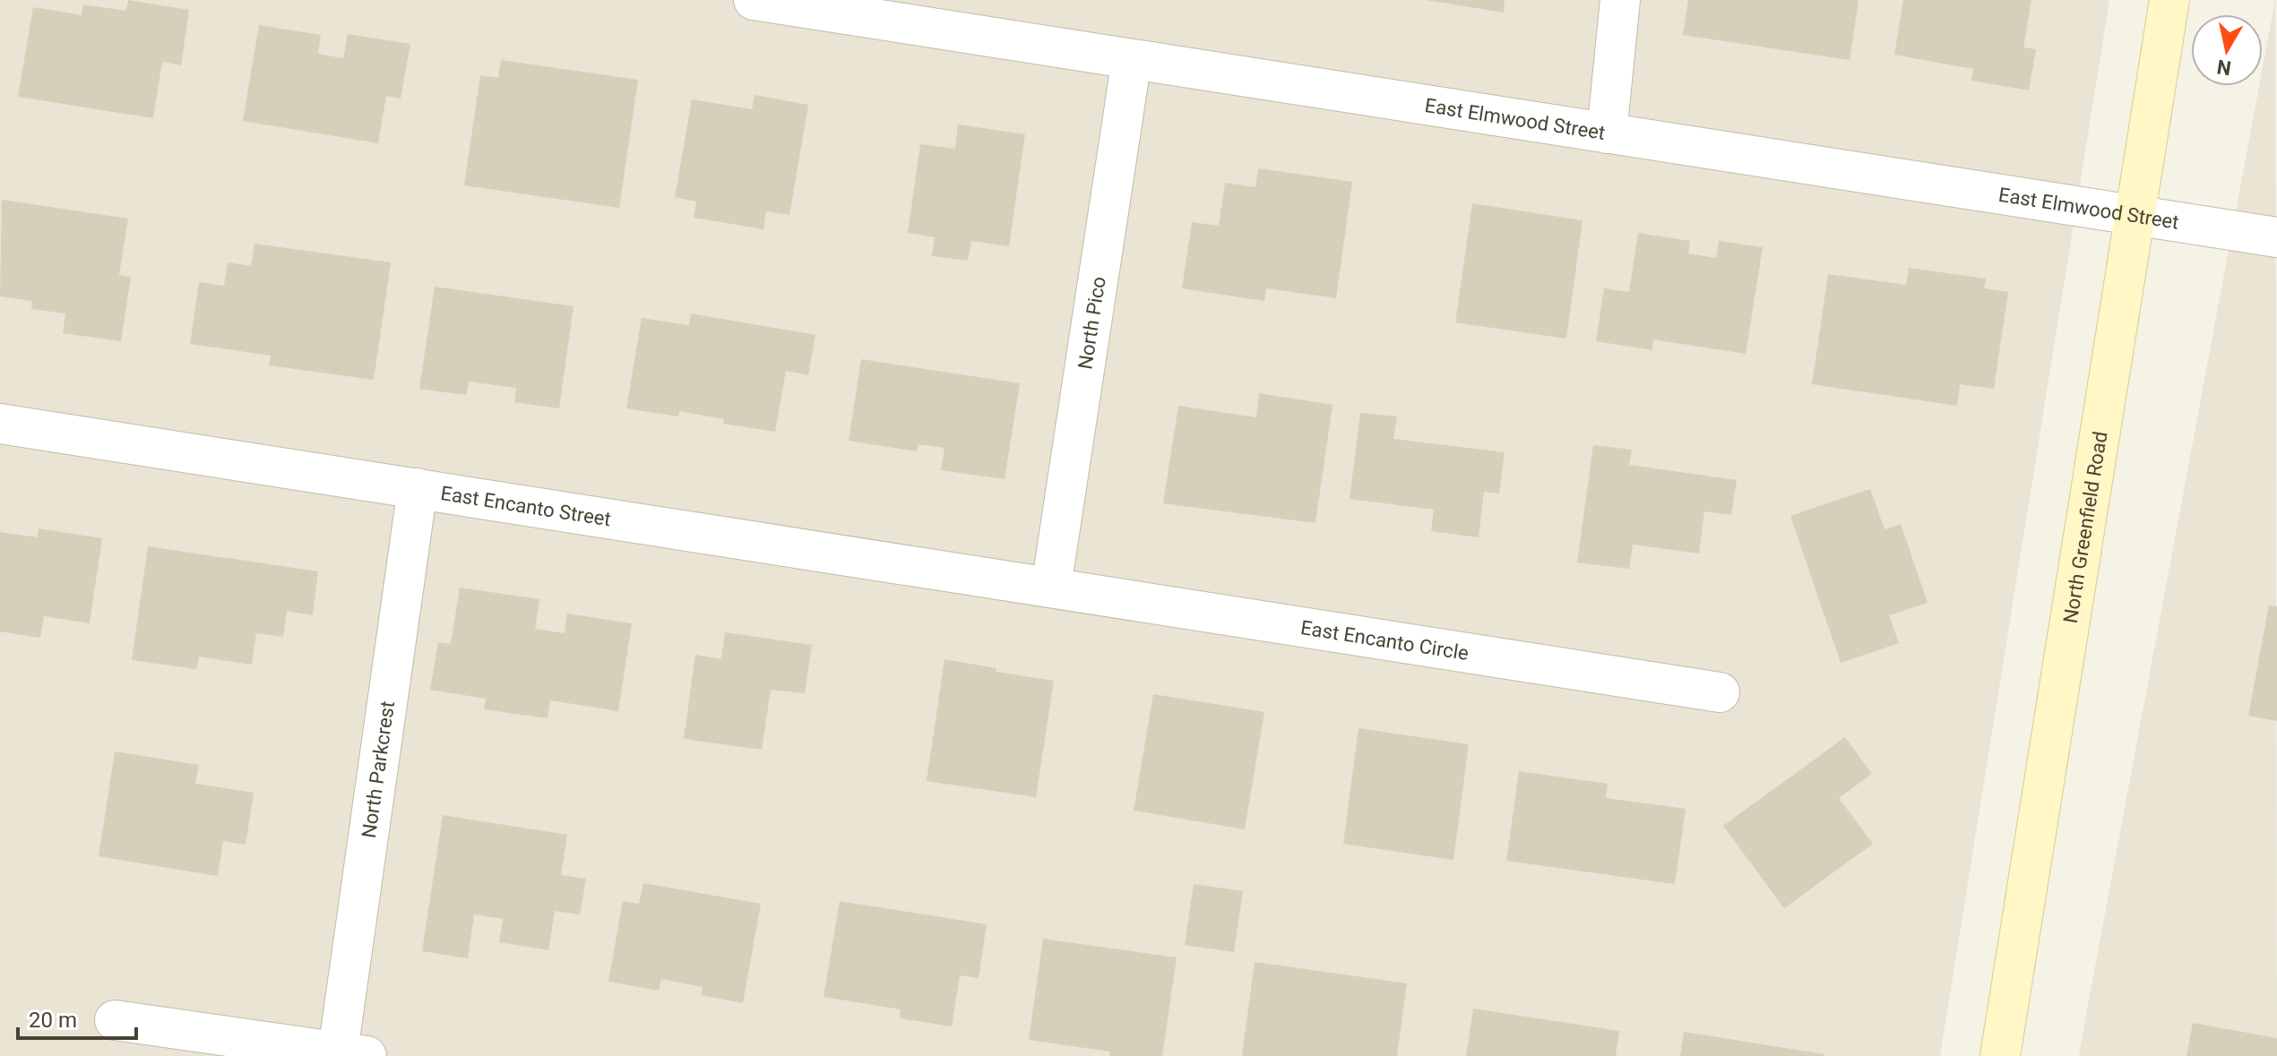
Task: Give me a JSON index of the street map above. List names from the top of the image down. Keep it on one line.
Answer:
{"streets":{"main road":["North Greenfield Road"],"street":["East Elmwood Street","North Pico","East Encanto Street","East Encanto Circle","North Parkcrest"]},"crossings":[["East Elmwood Street","North Pico"],["East Elmwood Street","North Greenfield Road"],["North Pico","East Encanto Street"],["North Pico","East Encanto Circle"],["East Encanto Street","East Encanto Circle"],["East Encanto Street","North Parkcrest"]],"scale_bar":"20 m","north":"bottom"}
